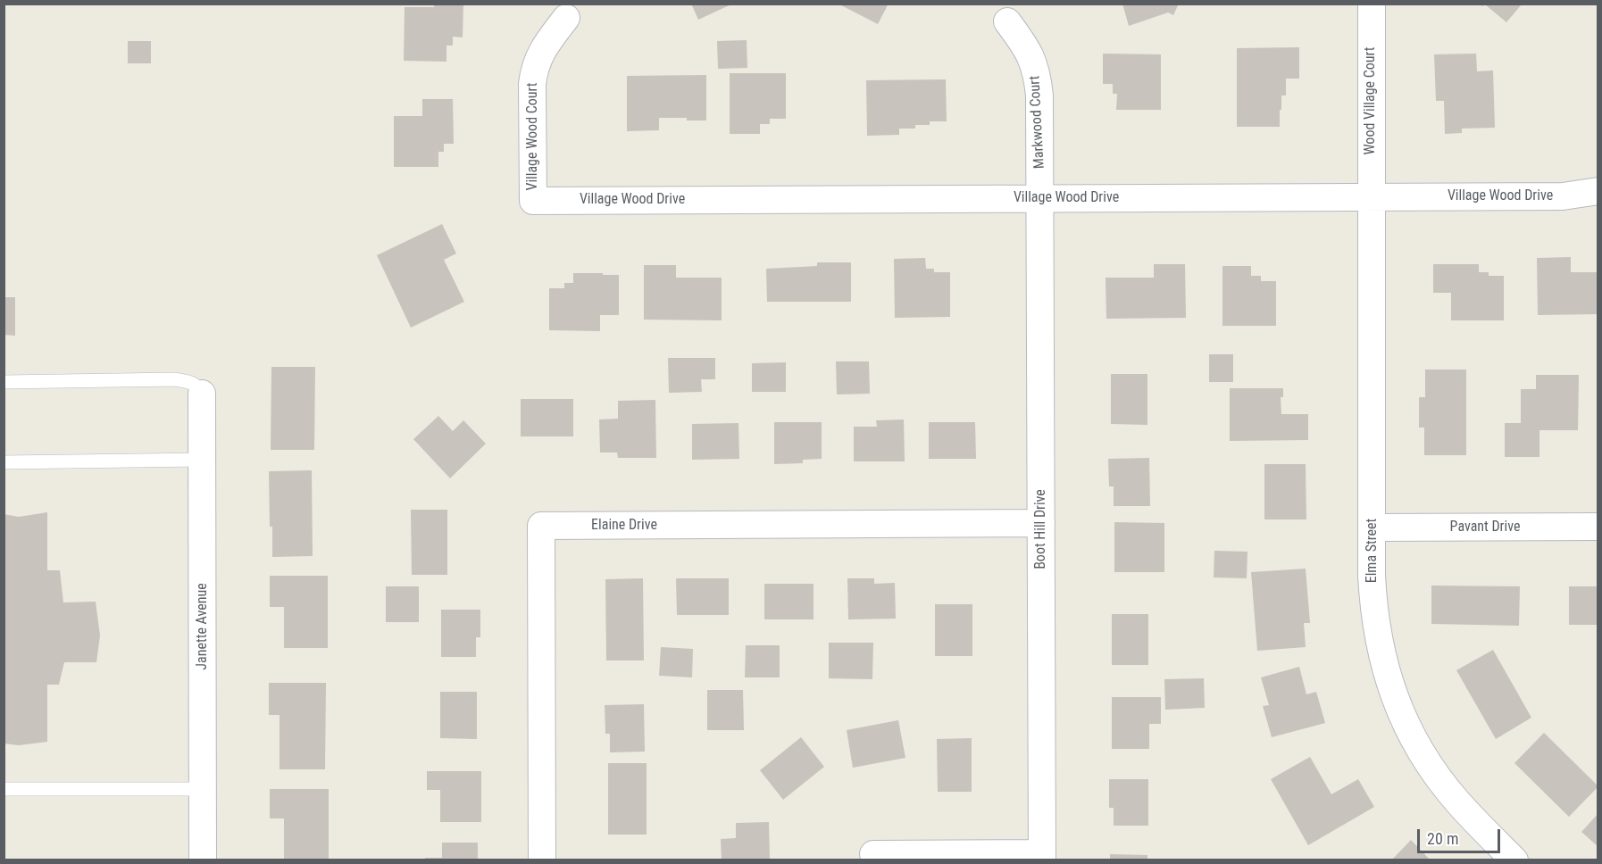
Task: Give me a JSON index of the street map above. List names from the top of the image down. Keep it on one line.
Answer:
{"streets":{"street":["Wood Village Court","Markwood Court","Village Wood Court","Village Wood Drive","Elaine Drive","Pavant Drive","Boot Hill Drive","Elma Street","Janette Avenue"]},"crossings":[["Wood Village Court","Village Wood Drive"],["Wood Village Court","Elma Street"],["Markwood Court","Village Wood Drive"],["Markwood Court","Boot Hill Drive"],["Village Wood Court","Village Wood Drive"],["Village Wood Drive","Boot Hill Drive"],["Village Wood Drive","Elma Street"],["Elaine Drive","Boot Hill Drive"],["Pavant Drive","Elma Street"]],"scale_bar":"20 m"}
